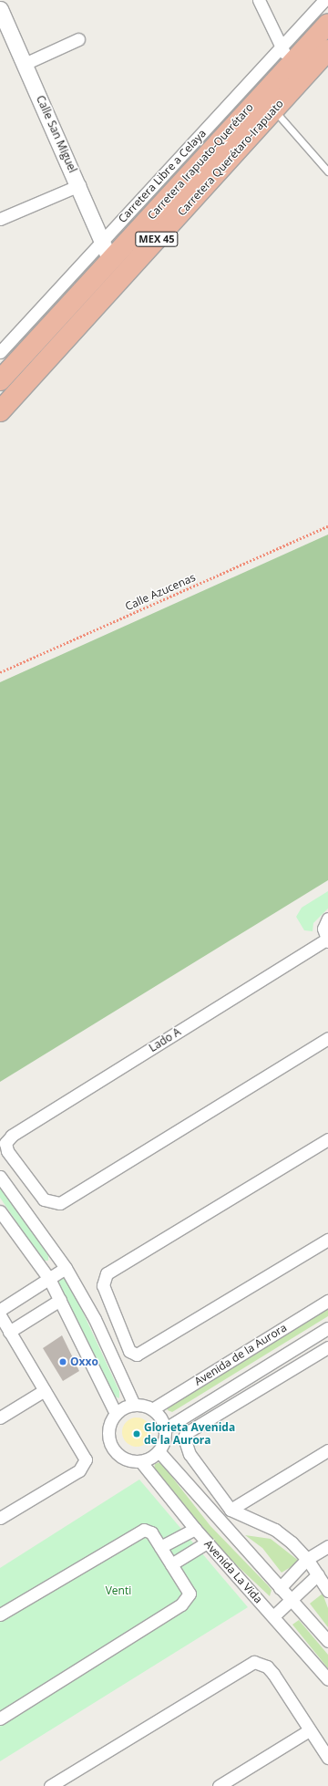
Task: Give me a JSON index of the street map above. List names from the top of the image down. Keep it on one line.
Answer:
{"streets":{"highway":["Carretera Querétaro-Irapuato","Carretera Irapuato-Querétaro","MEX 45"],"street":["Calle San Miguel","Carretera Libre a Celaya","Lado A","Avenida de la Aurora","Avenida La Vida"],"path":["Calle Azucenas"]},"crossings":[["Calle San Miguel","Carretera Irapuato-Querétaro"],["Calle San Miguel","Carretera Libre a Celaya"],["Avenida de la Aurora","Avenida La Vida"]],"parks":["Venti"],"places":["Oxxo","Glorieta Avenida de la Aurora"]}
